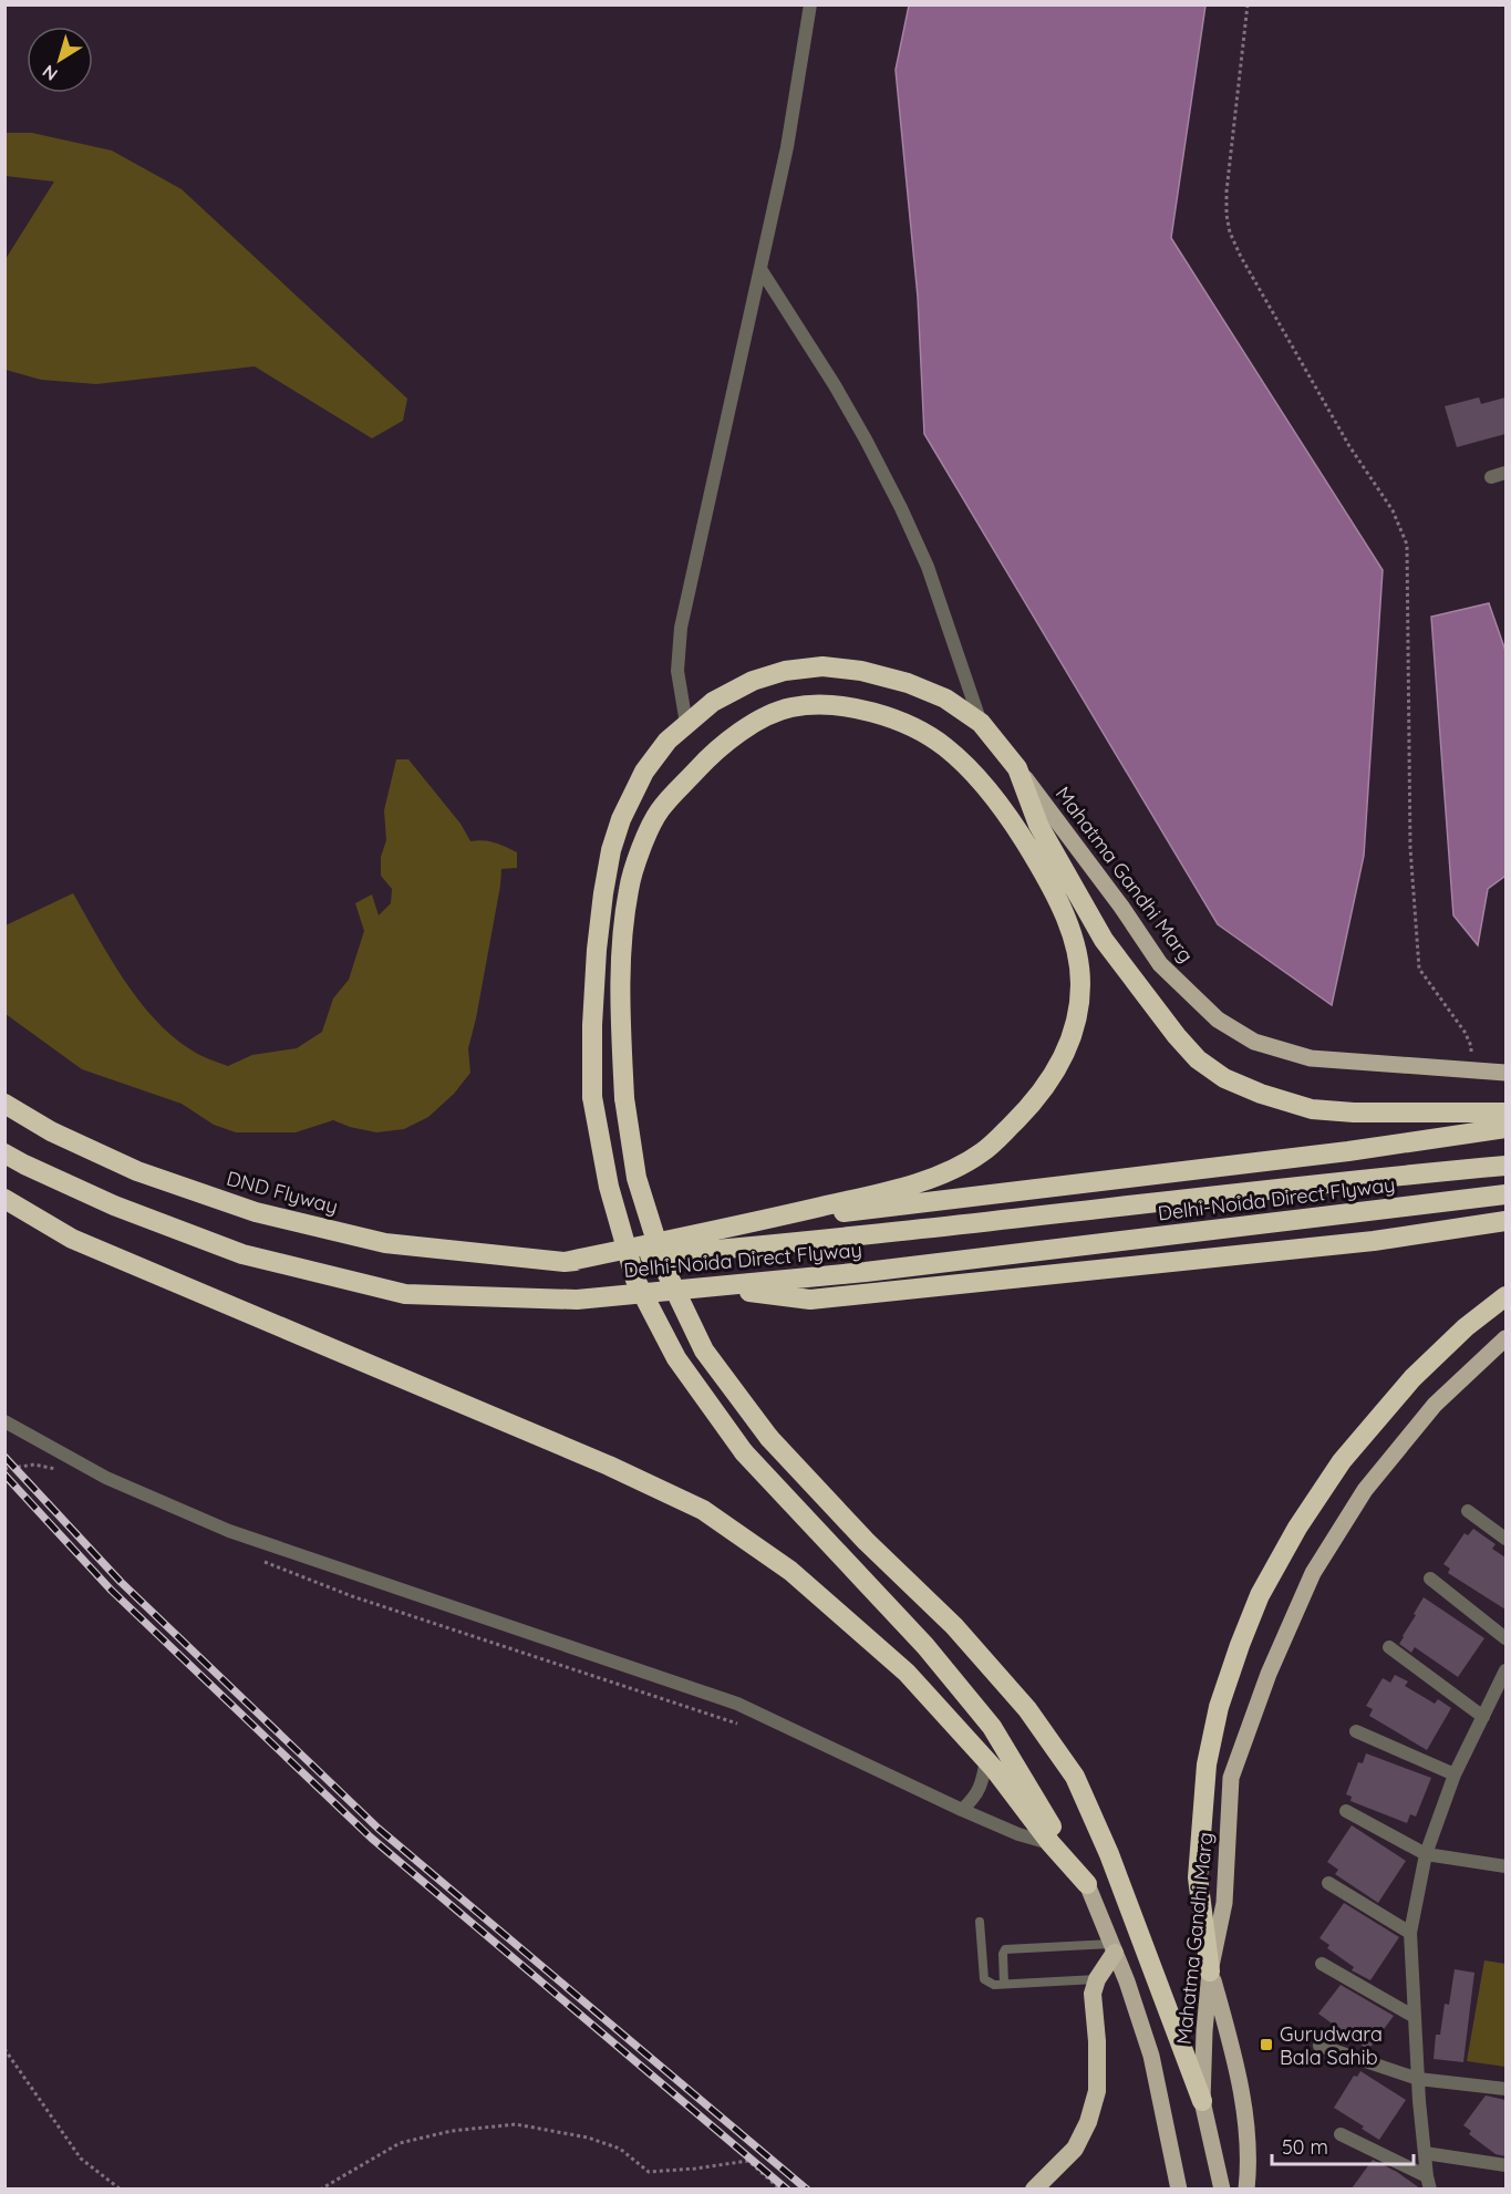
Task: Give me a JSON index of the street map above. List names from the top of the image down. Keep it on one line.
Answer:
{"streets":{"highway":["DND Flyway","Delhi-Noida Direct Flyway"],"main road":["Mahatma Gandhi Marg"]},"crossings":[["DND Flyway","Delhi-Noida Direct Flyway"]],"places":{"transit":["Gurudwara Bala Sahib"]},"scale_bar":"50 m","north":"bottom left"}
